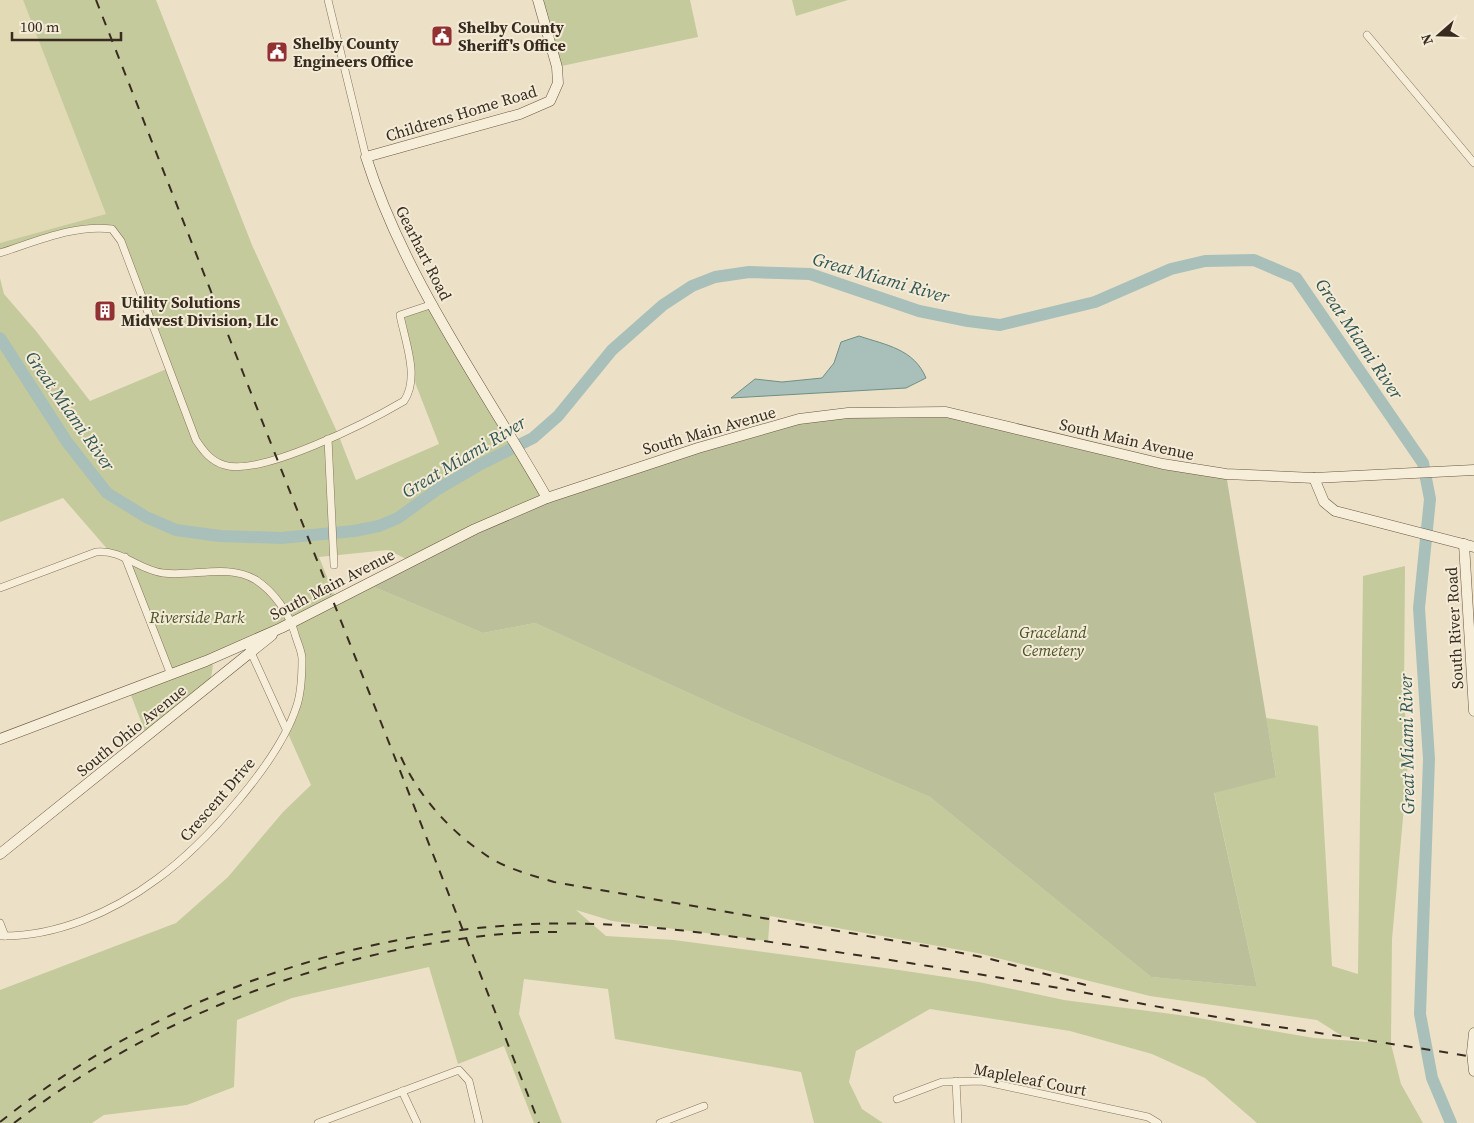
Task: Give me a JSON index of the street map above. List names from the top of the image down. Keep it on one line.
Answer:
{"streets":{"main road":["Childrens Home Road","Gearhart Road","South Main Avenue","South River Road","South Ohio Avenue"],"street":["Crescent Drive","Mapleleaf Court"]},"crossings":[["Childrens Home Road","Gearhart Road"],["Gearhart Road","South Main Avenue"],["South Main Avenue","South Ohio Avenue"],["South Main Avenue","Crescent Drive"]],"water":["Great Miami River"],"parks":["Riverside Park","Graceland Cemetery"],"places":{"public building":["Shelby County Sheriff's Office","Shelby County Engineers Office"],"building":["Utility Solutions Midwest Division, Llc"]},"scale_bar":"100 m","north":"left"}
